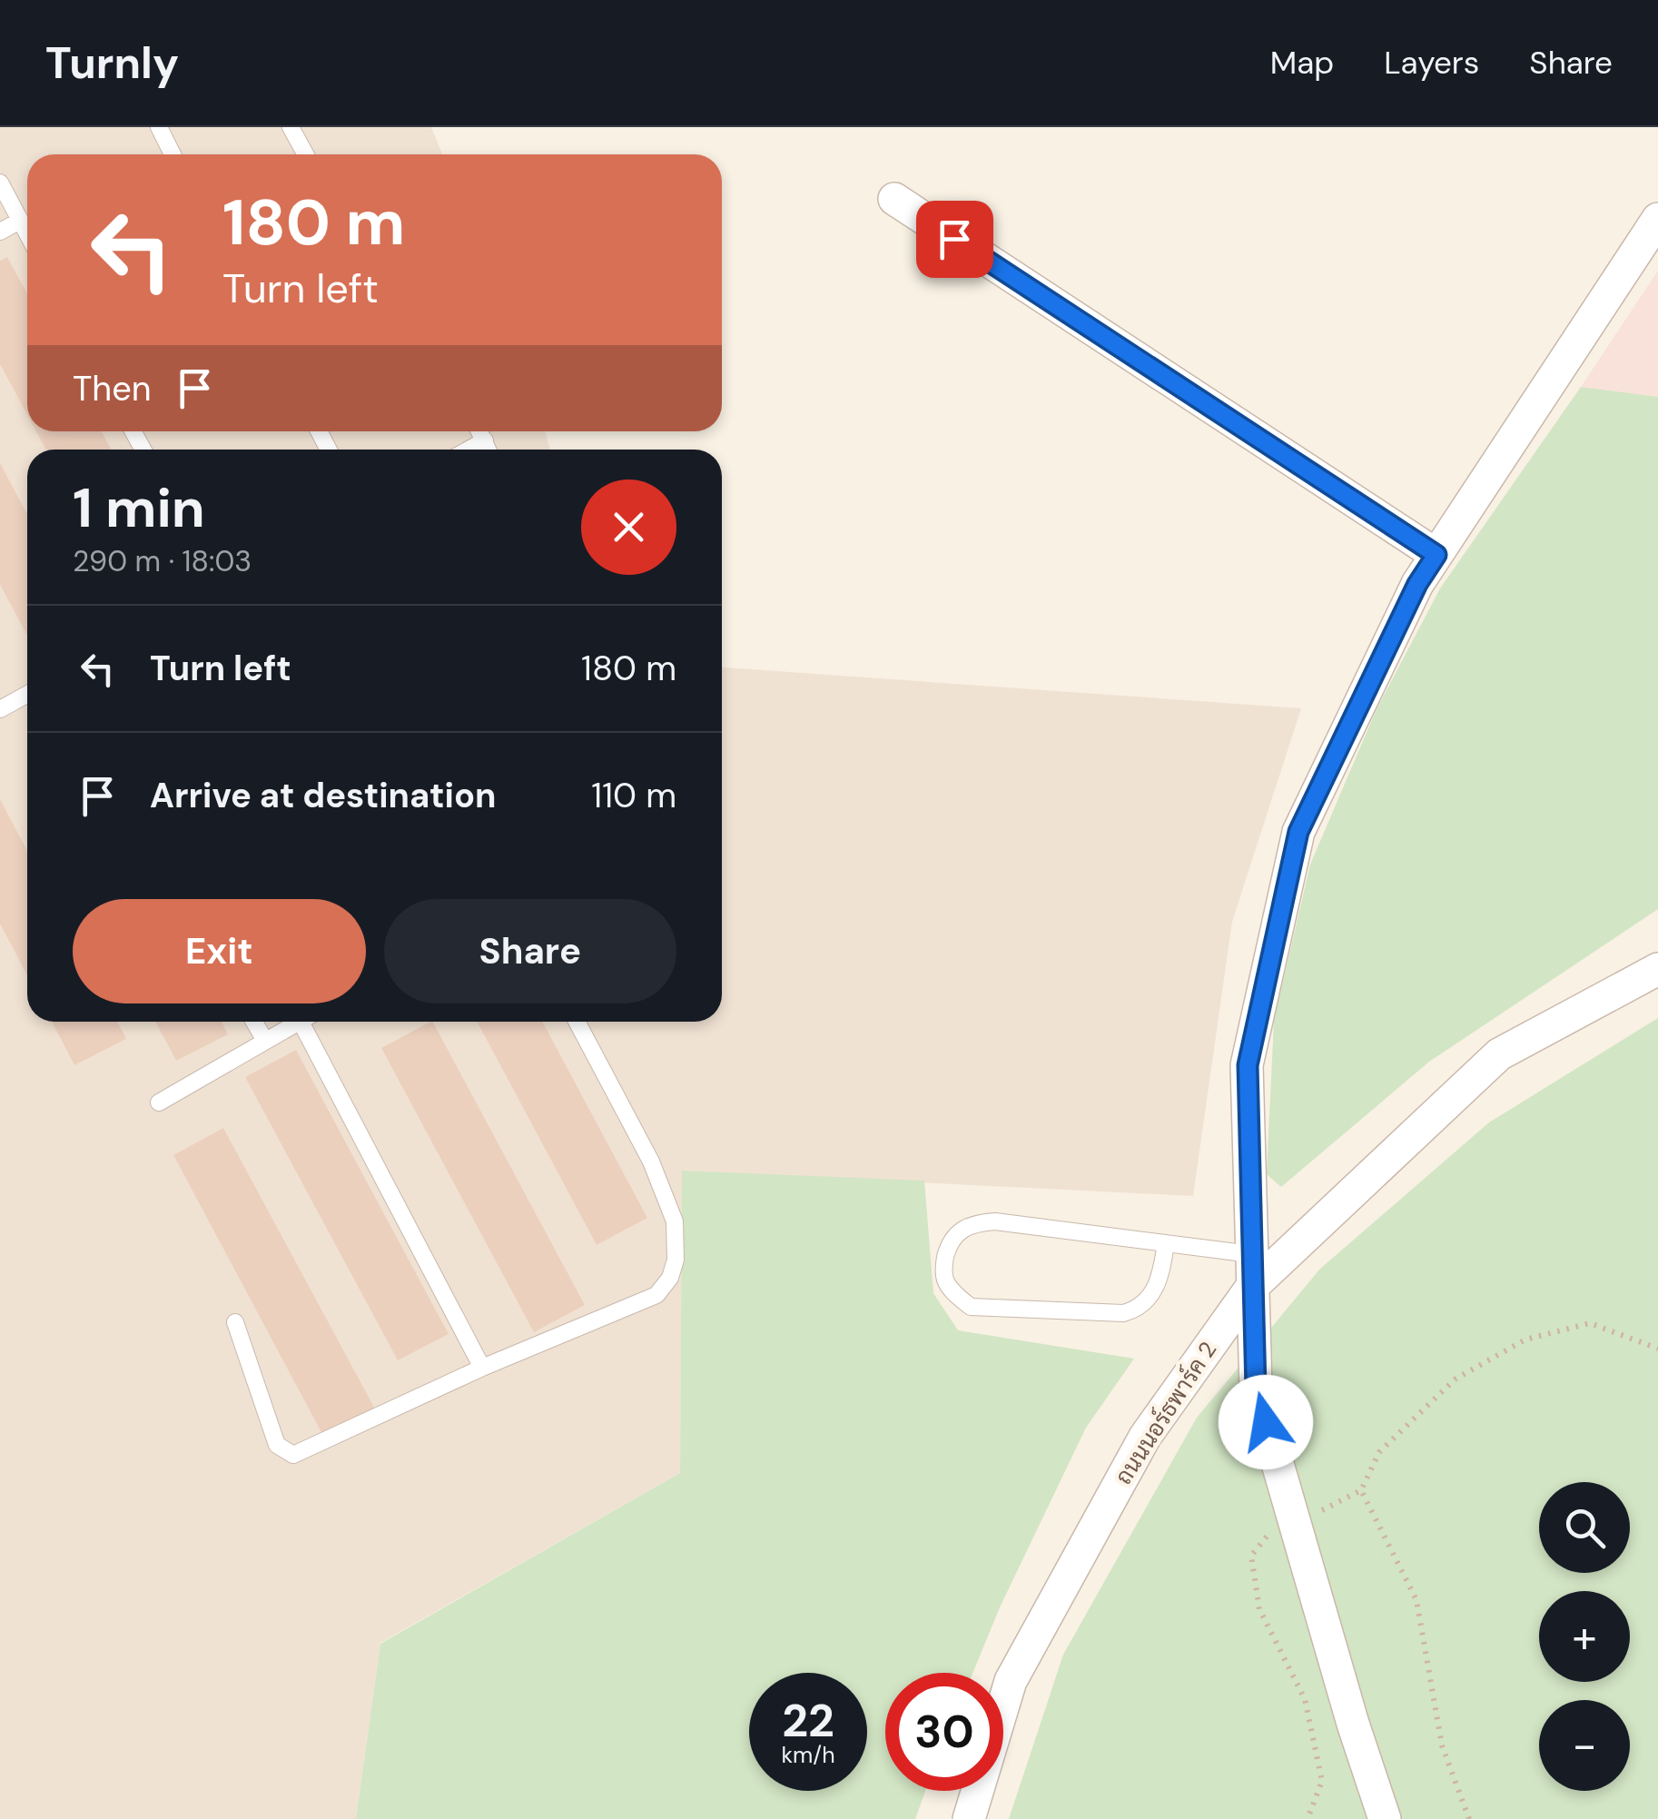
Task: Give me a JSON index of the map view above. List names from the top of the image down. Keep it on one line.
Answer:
{"streets":{"street":["ถนนนอร์ธพาร์ค 2"]},"page":{"header":"Turnly","nav":["Map","Layers","Share"],"turn":["180 m","Turn left"],"then":"Then","heading":["1 min","290 m · 18:03"],"list":[{"name":"Turn left","value":"180 m"},{"name":"Arrive at destination","value":"110 m"}],"buttons":["Exit","Share"],"map_buttons":["+","−"],"speed":"22 km/h","limit":"30"}}
